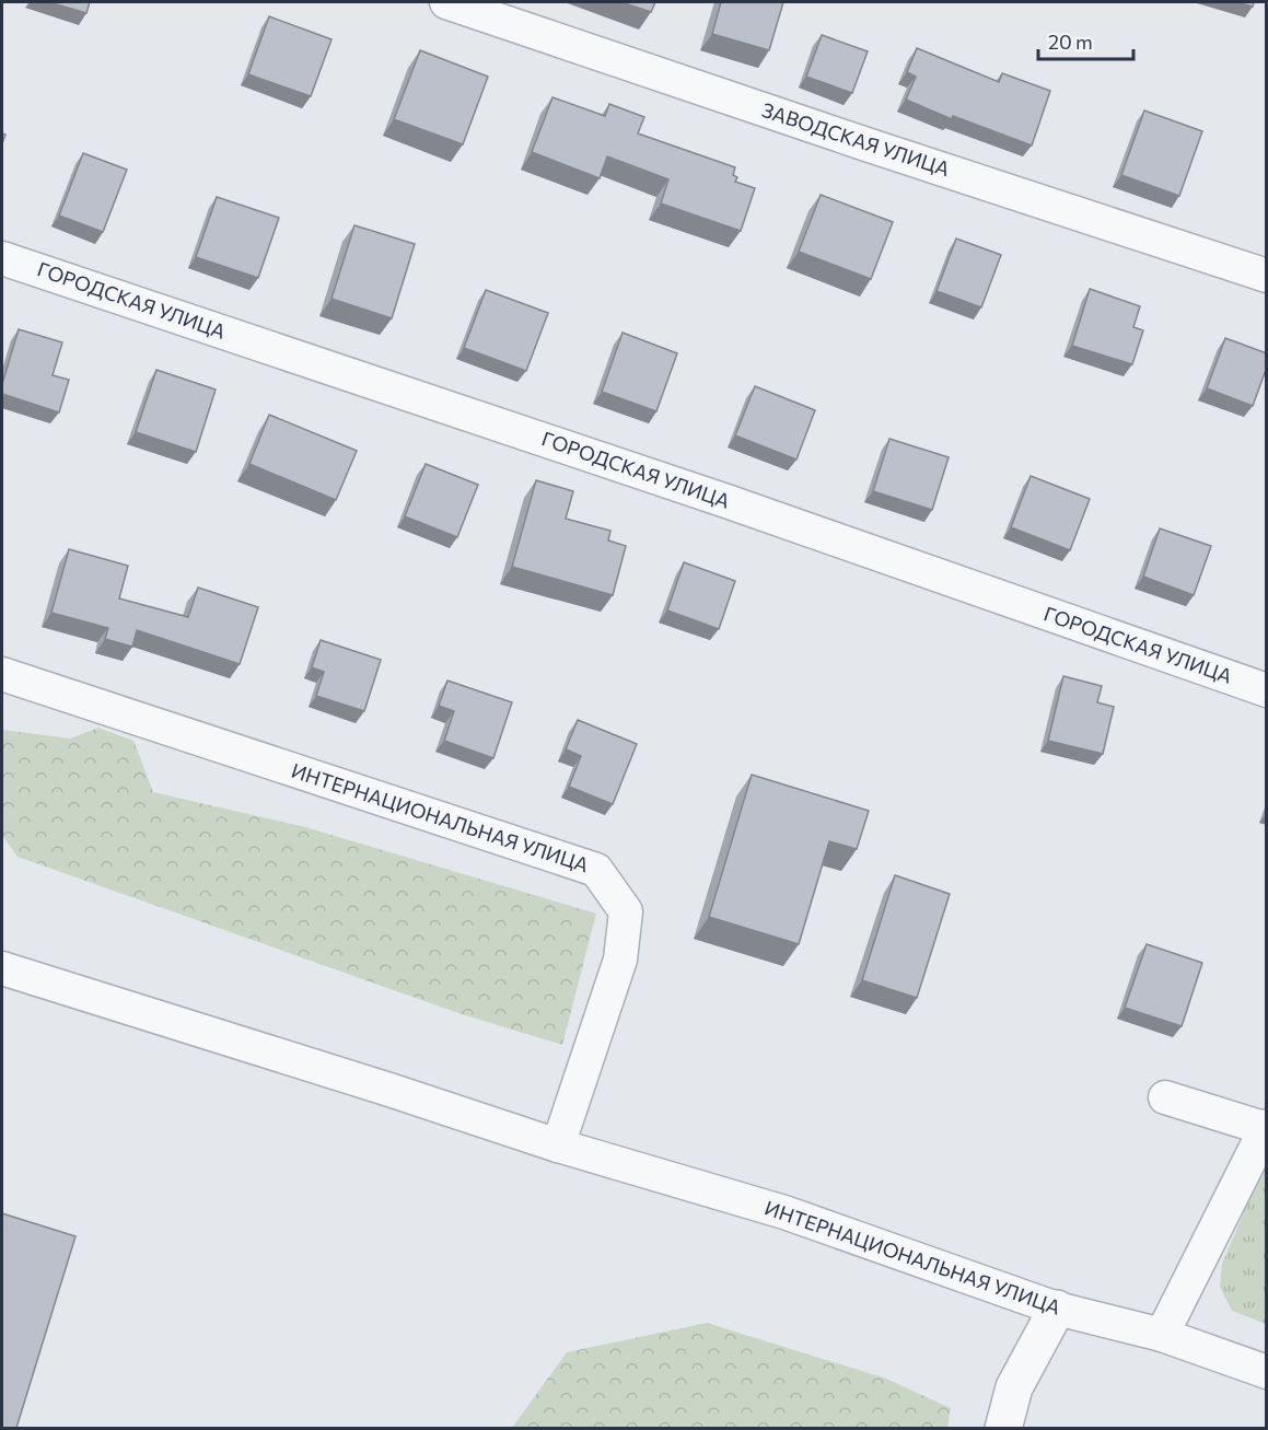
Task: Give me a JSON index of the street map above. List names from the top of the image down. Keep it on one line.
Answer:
{"streets":{"street":["ЗАВОДСКАЯ УЛИЦА","ГОРОДСКАЯ УЛИЦА","ИНТЕРНАЦИОНАЛЬНАЯ УЛИЦА"]},"scale_bar":"20 m"}
